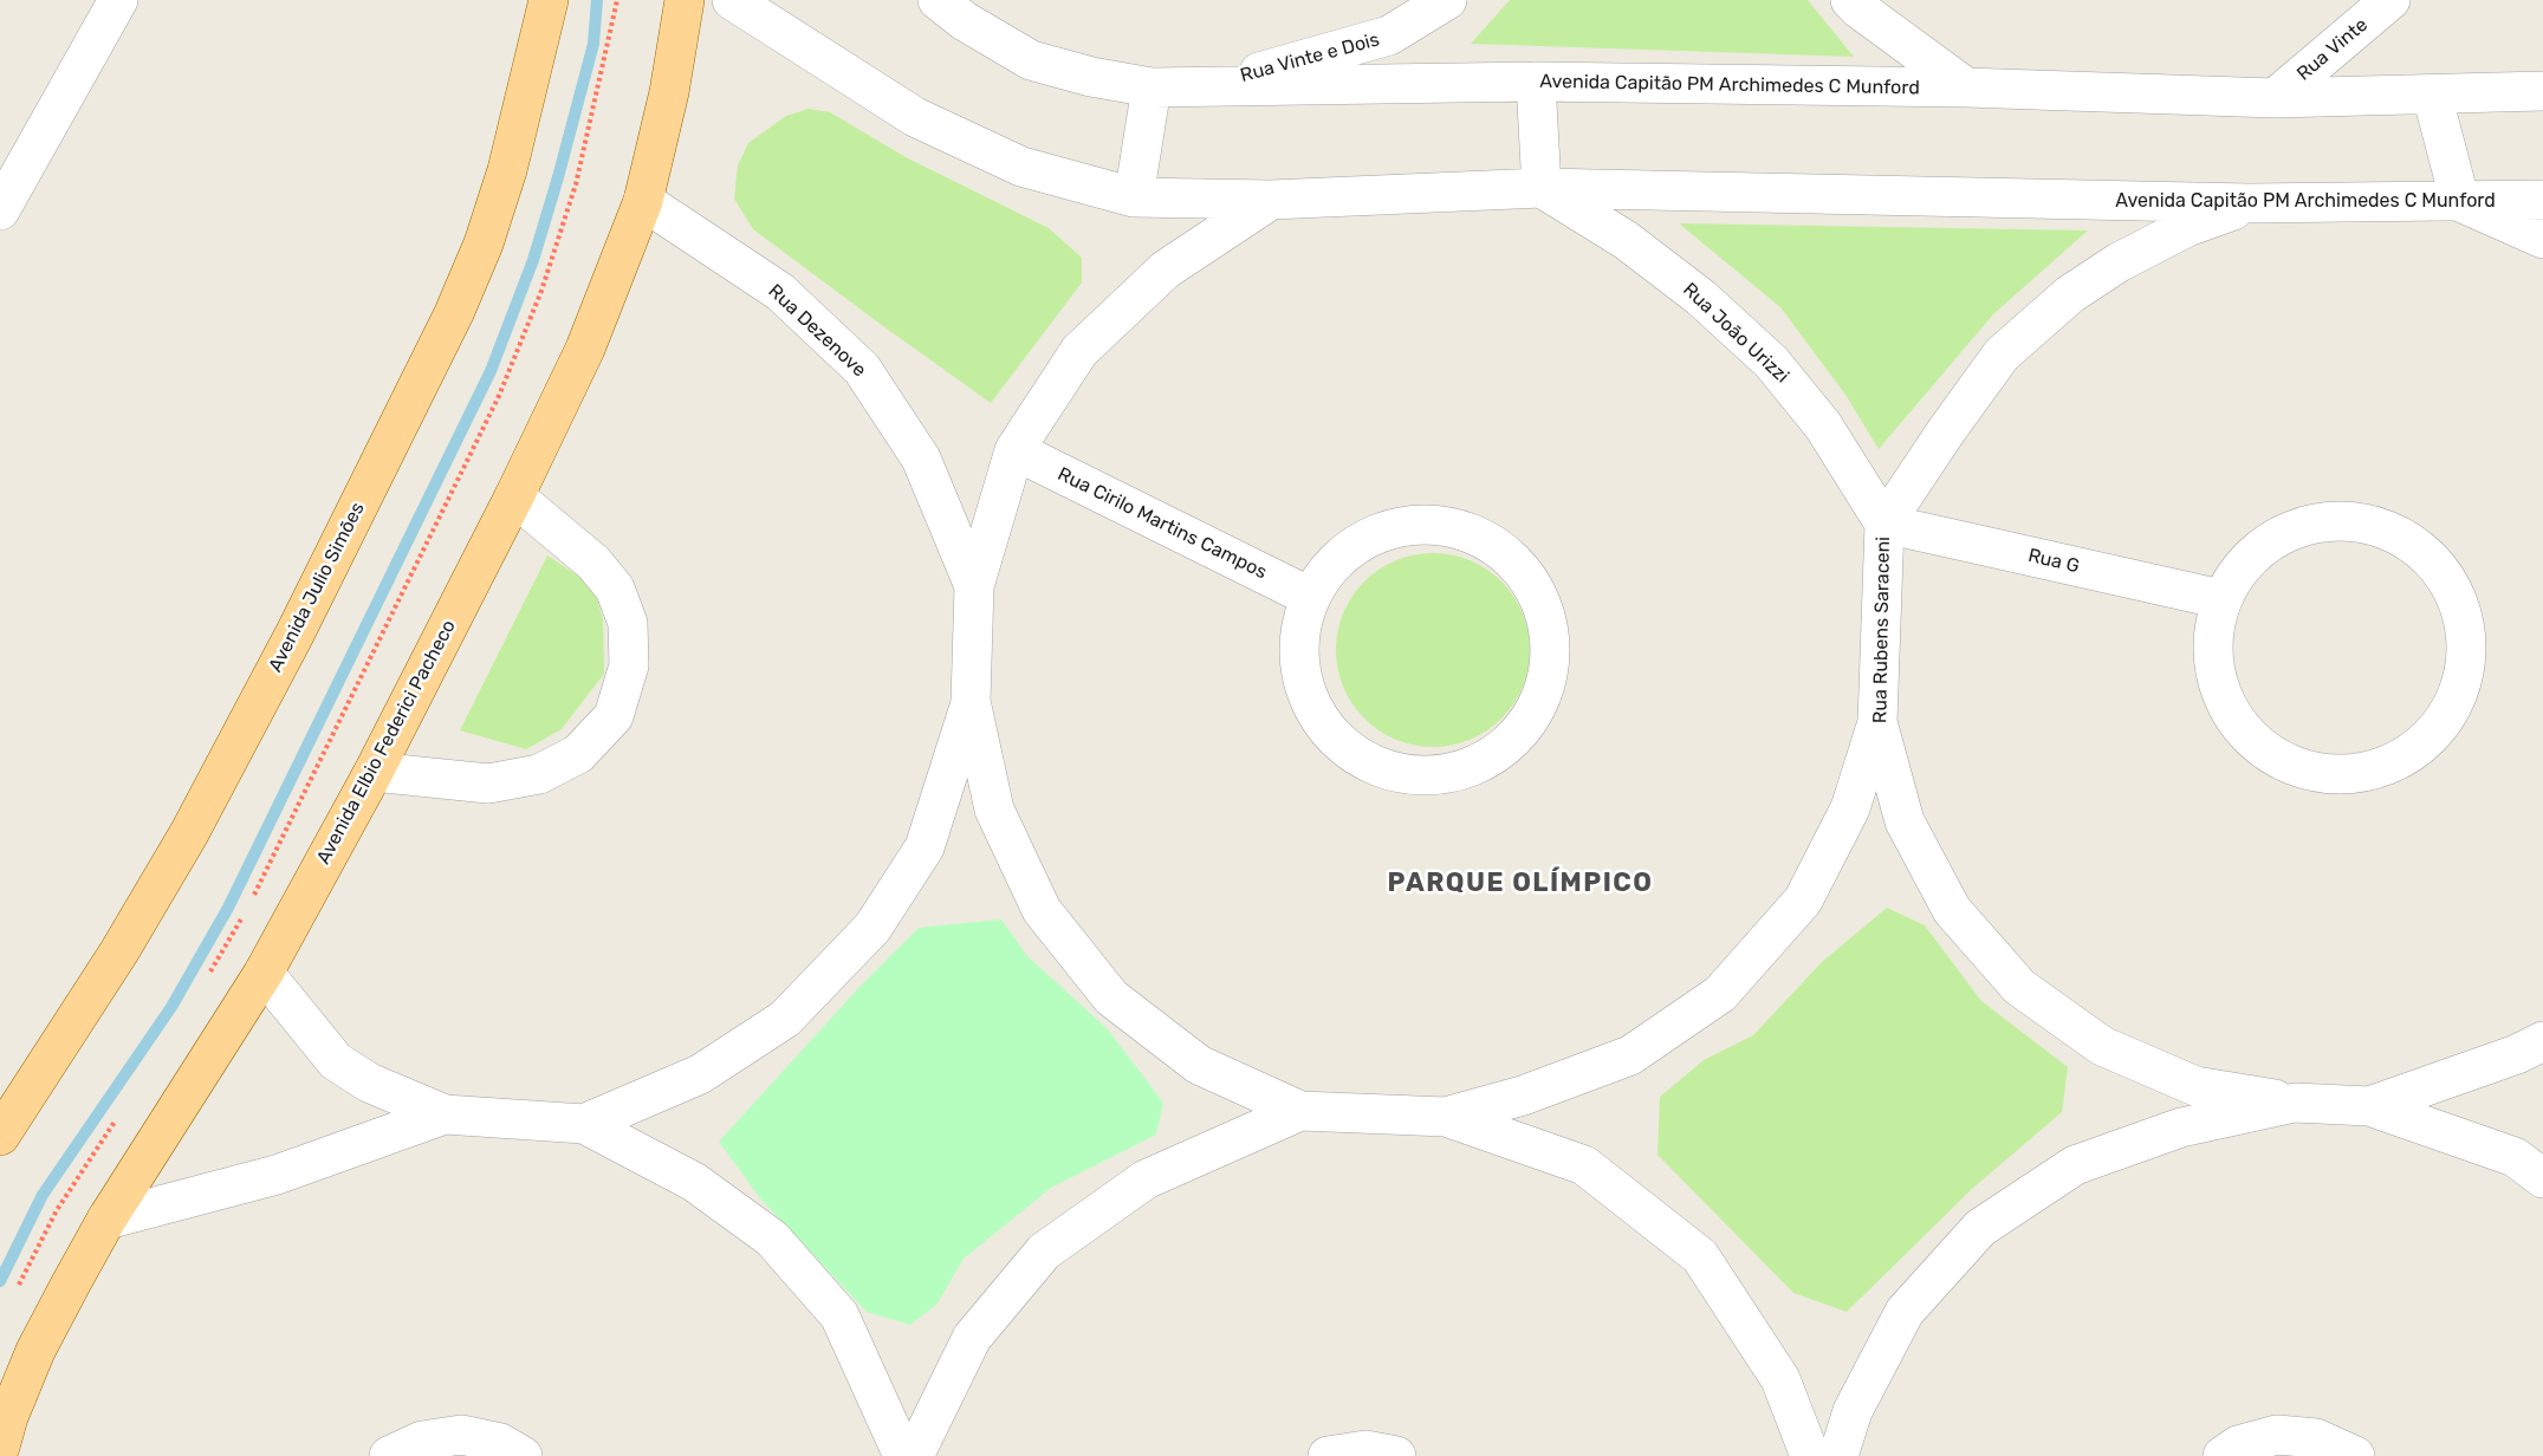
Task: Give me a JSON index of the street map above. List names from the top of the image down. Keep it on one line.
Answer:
{"streets":{"main road":["Avenida Julio Simões","Avenida Elbio Federici Pacheco"],"street":["Rua Vinte","Rua Vinte e Dois","Avenida Capitão PM Archimedes C Munford","Rua Dezenove","Rua João Urizzi","Rua Cirilo Martins Campos","Rua G","Rua Rubens Saraceni"]},"crossings":[["Rua Vinte","Avenida Capitão PM Archimedes C Munford"],["Rua Vinte e Dois","Avenida Capitão PM Archimedes C Munford"],["Avenida Capitão PM Archimedes C Munford","Rua João Urizzi"],["Rua Dezenove","Avenida Elbio Federici Pacheco"],["Rua João Urizzi","Rua G"],["Rua João Urizzi","Rua Rubens Saraceni"],["Rua G","Rua Rubens Saraceni"]],"districts":["PARQUE OLÍMPICO"]}
